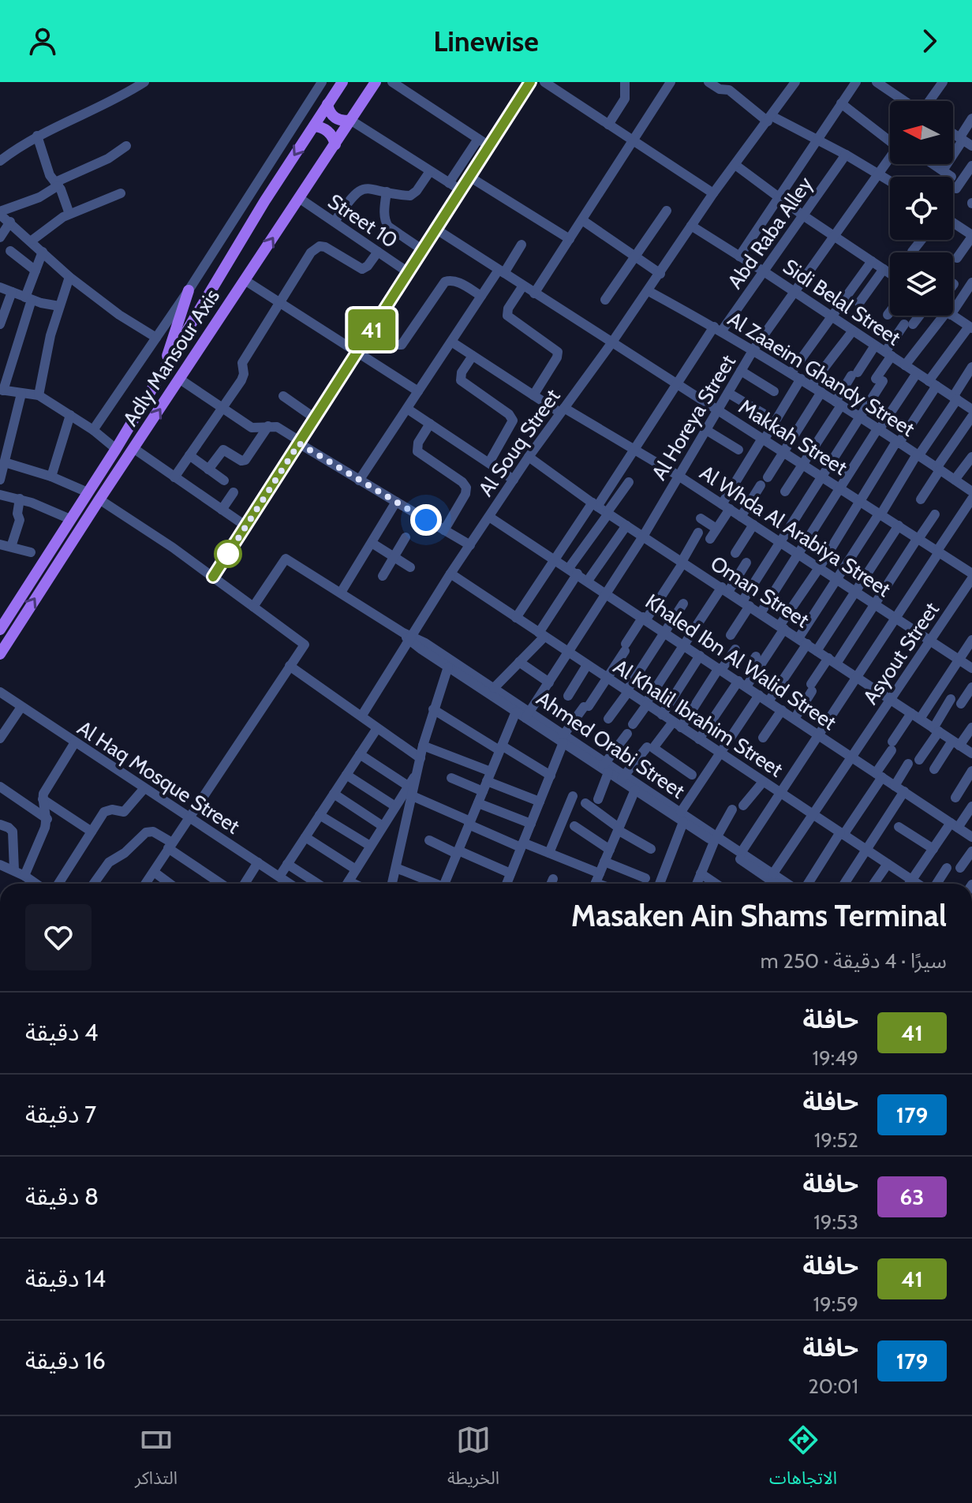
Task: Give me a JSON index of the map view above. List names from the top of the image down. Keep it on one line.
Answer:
{"streets":{"main road":["Adly Mansour Axis"],"street":["Street 10","Abd Raba Alley","Sidi Belal Street","Al Zaaeim Ghandy Street","Al Horeya Street","Makkah Street","Al Souq Street","Al Whda Al Arabiya Street","Oman Street","Asyout Street","Khaled Ibn Al Walid Street","Al Khalil Ibrahim Street","Ahmed Orabi Street","Al Haq Mosque Street"]},"crossings":[["Street 10","Adly Mansour Axis"],["Abd Raba Alley","Sidi Belal Street"],["Abd Raba Alley","Al Zaaeim Ghandy Street"],["Abd Raba Alley","Makkah Street"],["Abd Raba Alley","Al Whda Al Arabiya Street"],["Abd Raba Alley","Oman Street"],["Abd Raba Alley","Khaled Ibn Al Walid Street"],["Abd Raba Alley","Al Khalil Ibrahim Street"],["Sidi Belal Street","Al Horeya Street"],["Sidi Belal Street","Al Souq Street"],["Al Zaaeim Ghandy Street","Al Horeya Street"],["Al Zaaeim Ghandy Street","Al Souq Street"],["Al Horeya Street","Makkah Street"],["Al Horeya Street","Al Whda Al Arabiya Street"],["Al Horeya Street","Oman Street"],["Al Horeya Street","Khaled Ibn Al Walid Street"],["Al Horeya Street","Al Khalil Ibrahim Street"],["Al Horeya Street","Ahmed Orabi Street"],["Makkah Street","Al Souq Street"],["Makkah Street","Asyout Street"],["Al Souq Street","Al Whda Al Arabiya Street"],["Al Souq Street","Oman Street"],["Al Souq Street","Khaled Ibn Al Walid Street"],["Al Souq Street","Al Khalil Ibrahim Street"],["Al Souq Street","Ahmed Orabi Street"],["Al Whda Al Arabiya Street","Asyout Street"],["Oman Street","Asyout Street"],["Asyout Street","Khaled Ibn Al Walid Street"],["Asyout Street","Al Khalil Ibrahim Street"],["Asyout Street","Ahmed Orabi Street"]],"lines":["bus line 41"],"north":"left","page":{"header":"Linewise","on_map":"41","heading":["Masaken Ain Shams Terminal","سيرًا · 4 دقيقة · 250 m"],"list":[{"mark":"41","name":"حافلة","note":"19:49","value":"4 دقيقة"},{"mark":"179","name":"حافلة","note":"19:52","value":"7 دقيقة"},{"mark":"63","name":"حافلة","note":"19:53","value":"8 دقيقة"},{"mark":"41","name":"حافلة","note":"19:59","value":"14 دقيقة"},{"mark":"179","name":"حافلة","note":"20:01","value":"16 دقيقة"}],"tabs":["الاتجاهات","الخريطة","التذاكر"]}}
